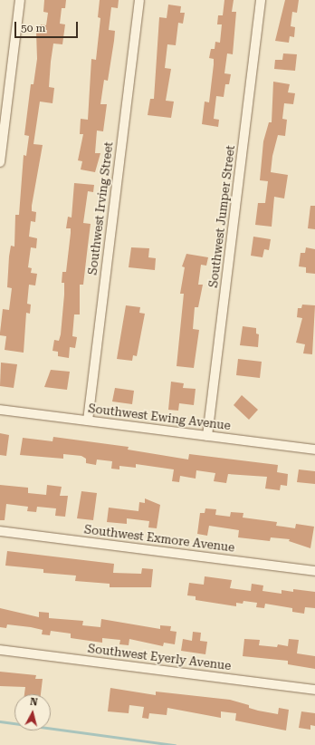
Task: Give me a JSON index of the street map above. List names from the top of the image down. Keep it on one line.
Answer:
{"streets":{"street":["Southwest Irving Street","Southwest Jumper Street","Southwest Ewing Avenue","Southwest Exmore Avenue","Southwest Eyerly Avenue"]},"crossings":[["Southwest Irving Street","Southwest Ewing Avenue"],["Southwest Jumper Street","Southwest Ewing Avenue"]],"scale_bar":"50 m","north":"top"}
